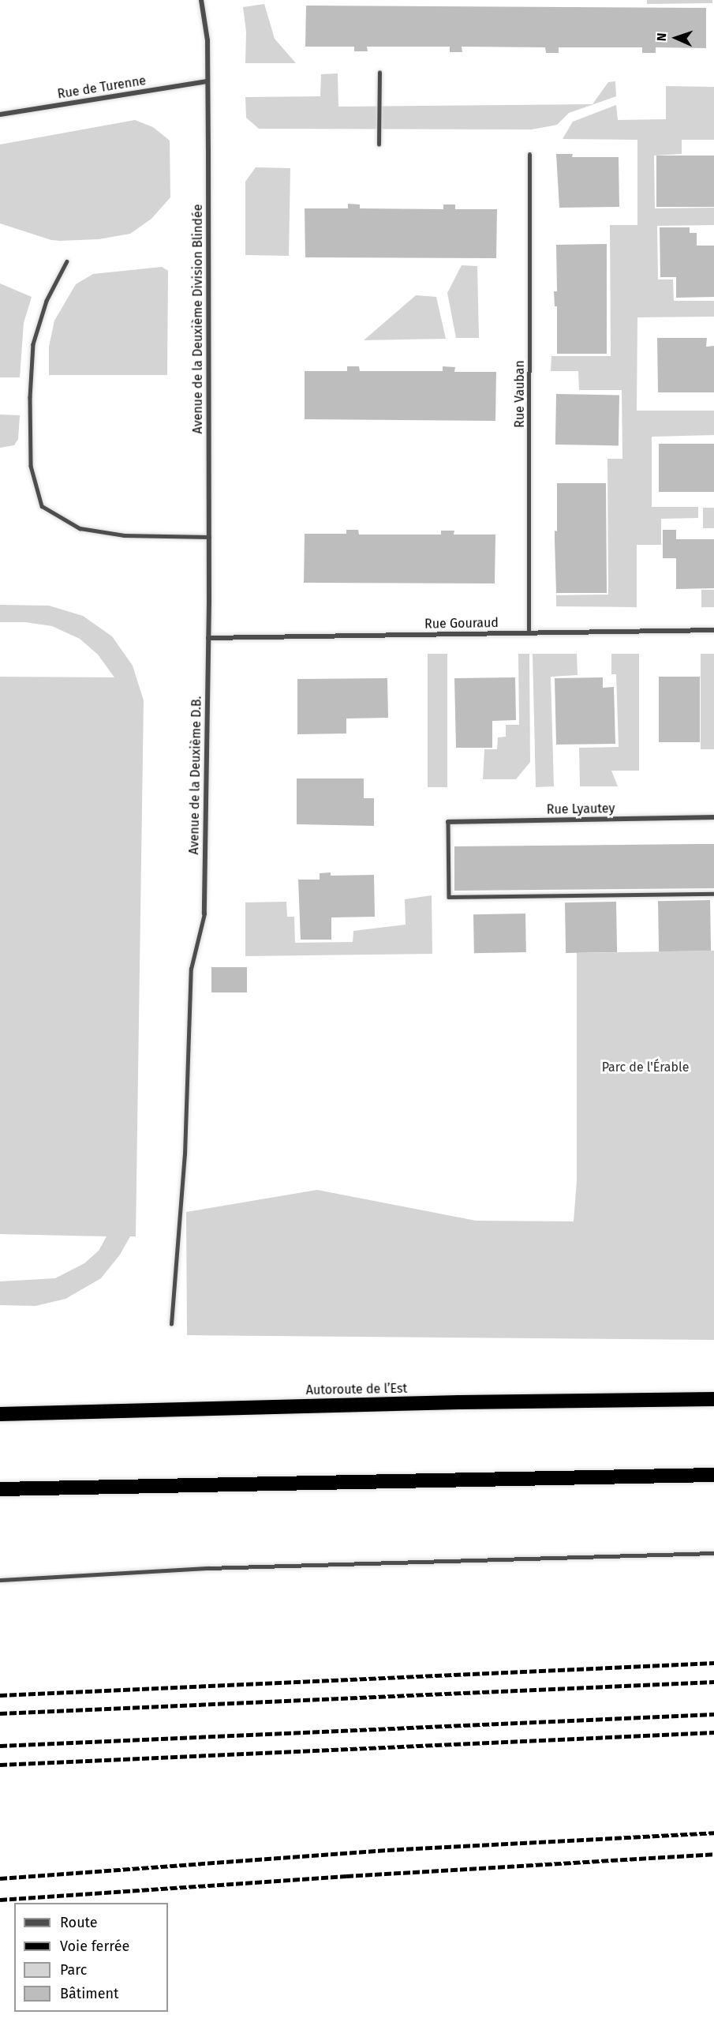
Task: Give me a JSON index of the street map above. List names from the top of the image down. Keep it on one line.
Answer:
{"streets":{"highway":["Autoroute de l’Est"],"street":["Rue de Turenne","Avenue de la Deuxième Division Blindée","Rue Gouraud","Avenue de la Deuxième D.B.","Rue Lyautey"],"lane":["Rue Vauban"]},"crossings":[["Rue de Turenne","Avenue de la Deuxième Division Blindée"],["Avenue de la Deuxième Division Blindée","Rue Gouraud"],["Avenue de la Deuxième Division Blindée","Avenue de la Deuxième D.B."],["Rue Vauban","Rue Gouraud"],["Rue Gouraud","Avenue de la Deuxième D.B."]],"parks":["Parc de l'Érable"],"legend":["Route","Voie ferrée","Parc","Bâtiment"],"north":"left"}
